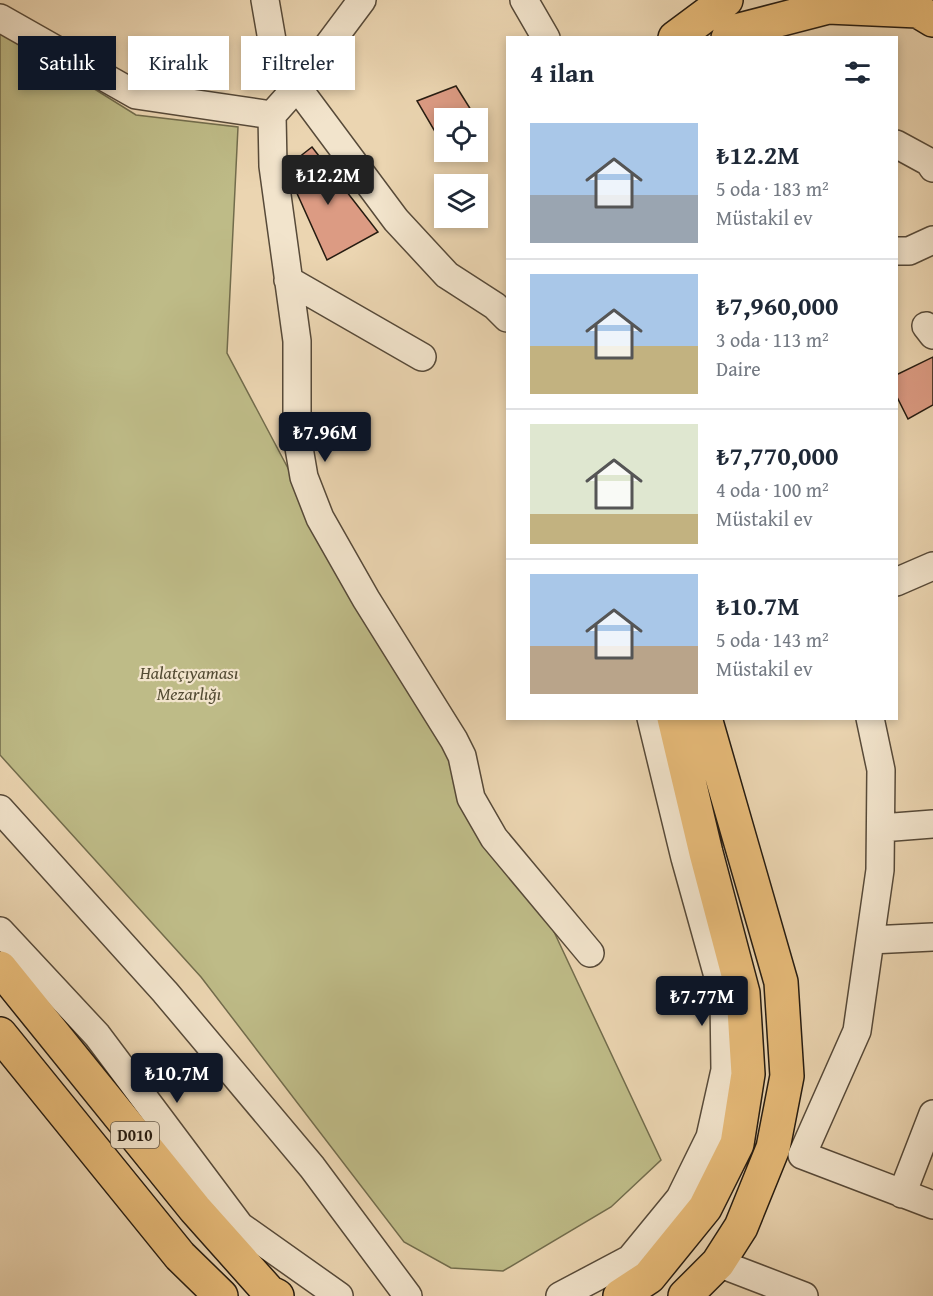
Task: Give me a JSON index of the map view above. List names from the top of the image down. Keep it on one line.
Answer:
{"streets":{"highway":["D010"]},"parks":["Halatçıyaması Mezarlığı"],"page":{"chip":["Satılık","Kiralık","Filtreler"],"heading":"4 ilan","list":[{"name":"₺12.2M","note":"5 oda · 183 m² · Müstakil ev"},{"name":"₺7,960,000","note":"3 oda · 113 m² · Daire"},{"name":"₺7,770,000","note":"4 oda · 100 m² · Müstakil ev"},{"name":"₺10.7M","note":"5 oda · 143 m² · Müstakil ev"}],"price":["₺12.2M","₺7.96M","₺7.77M","₺10.7M"]}}
